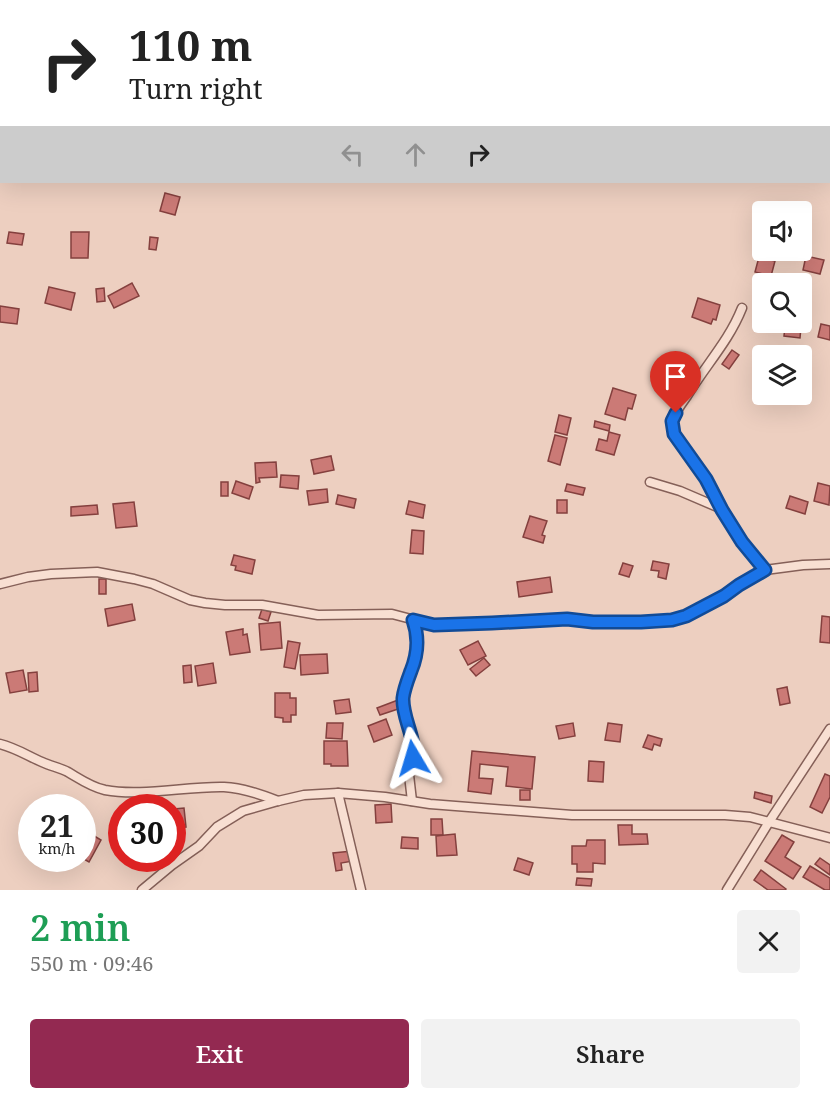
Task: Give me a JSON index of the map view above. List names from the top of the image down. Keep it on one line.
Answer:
{"page":{"turn":["110 m","Turn right"],"speed":"21 km/h","limit":"30","heading":["2 min","550 m · 09:46"],"buttons":["Exit","Share"]}}
